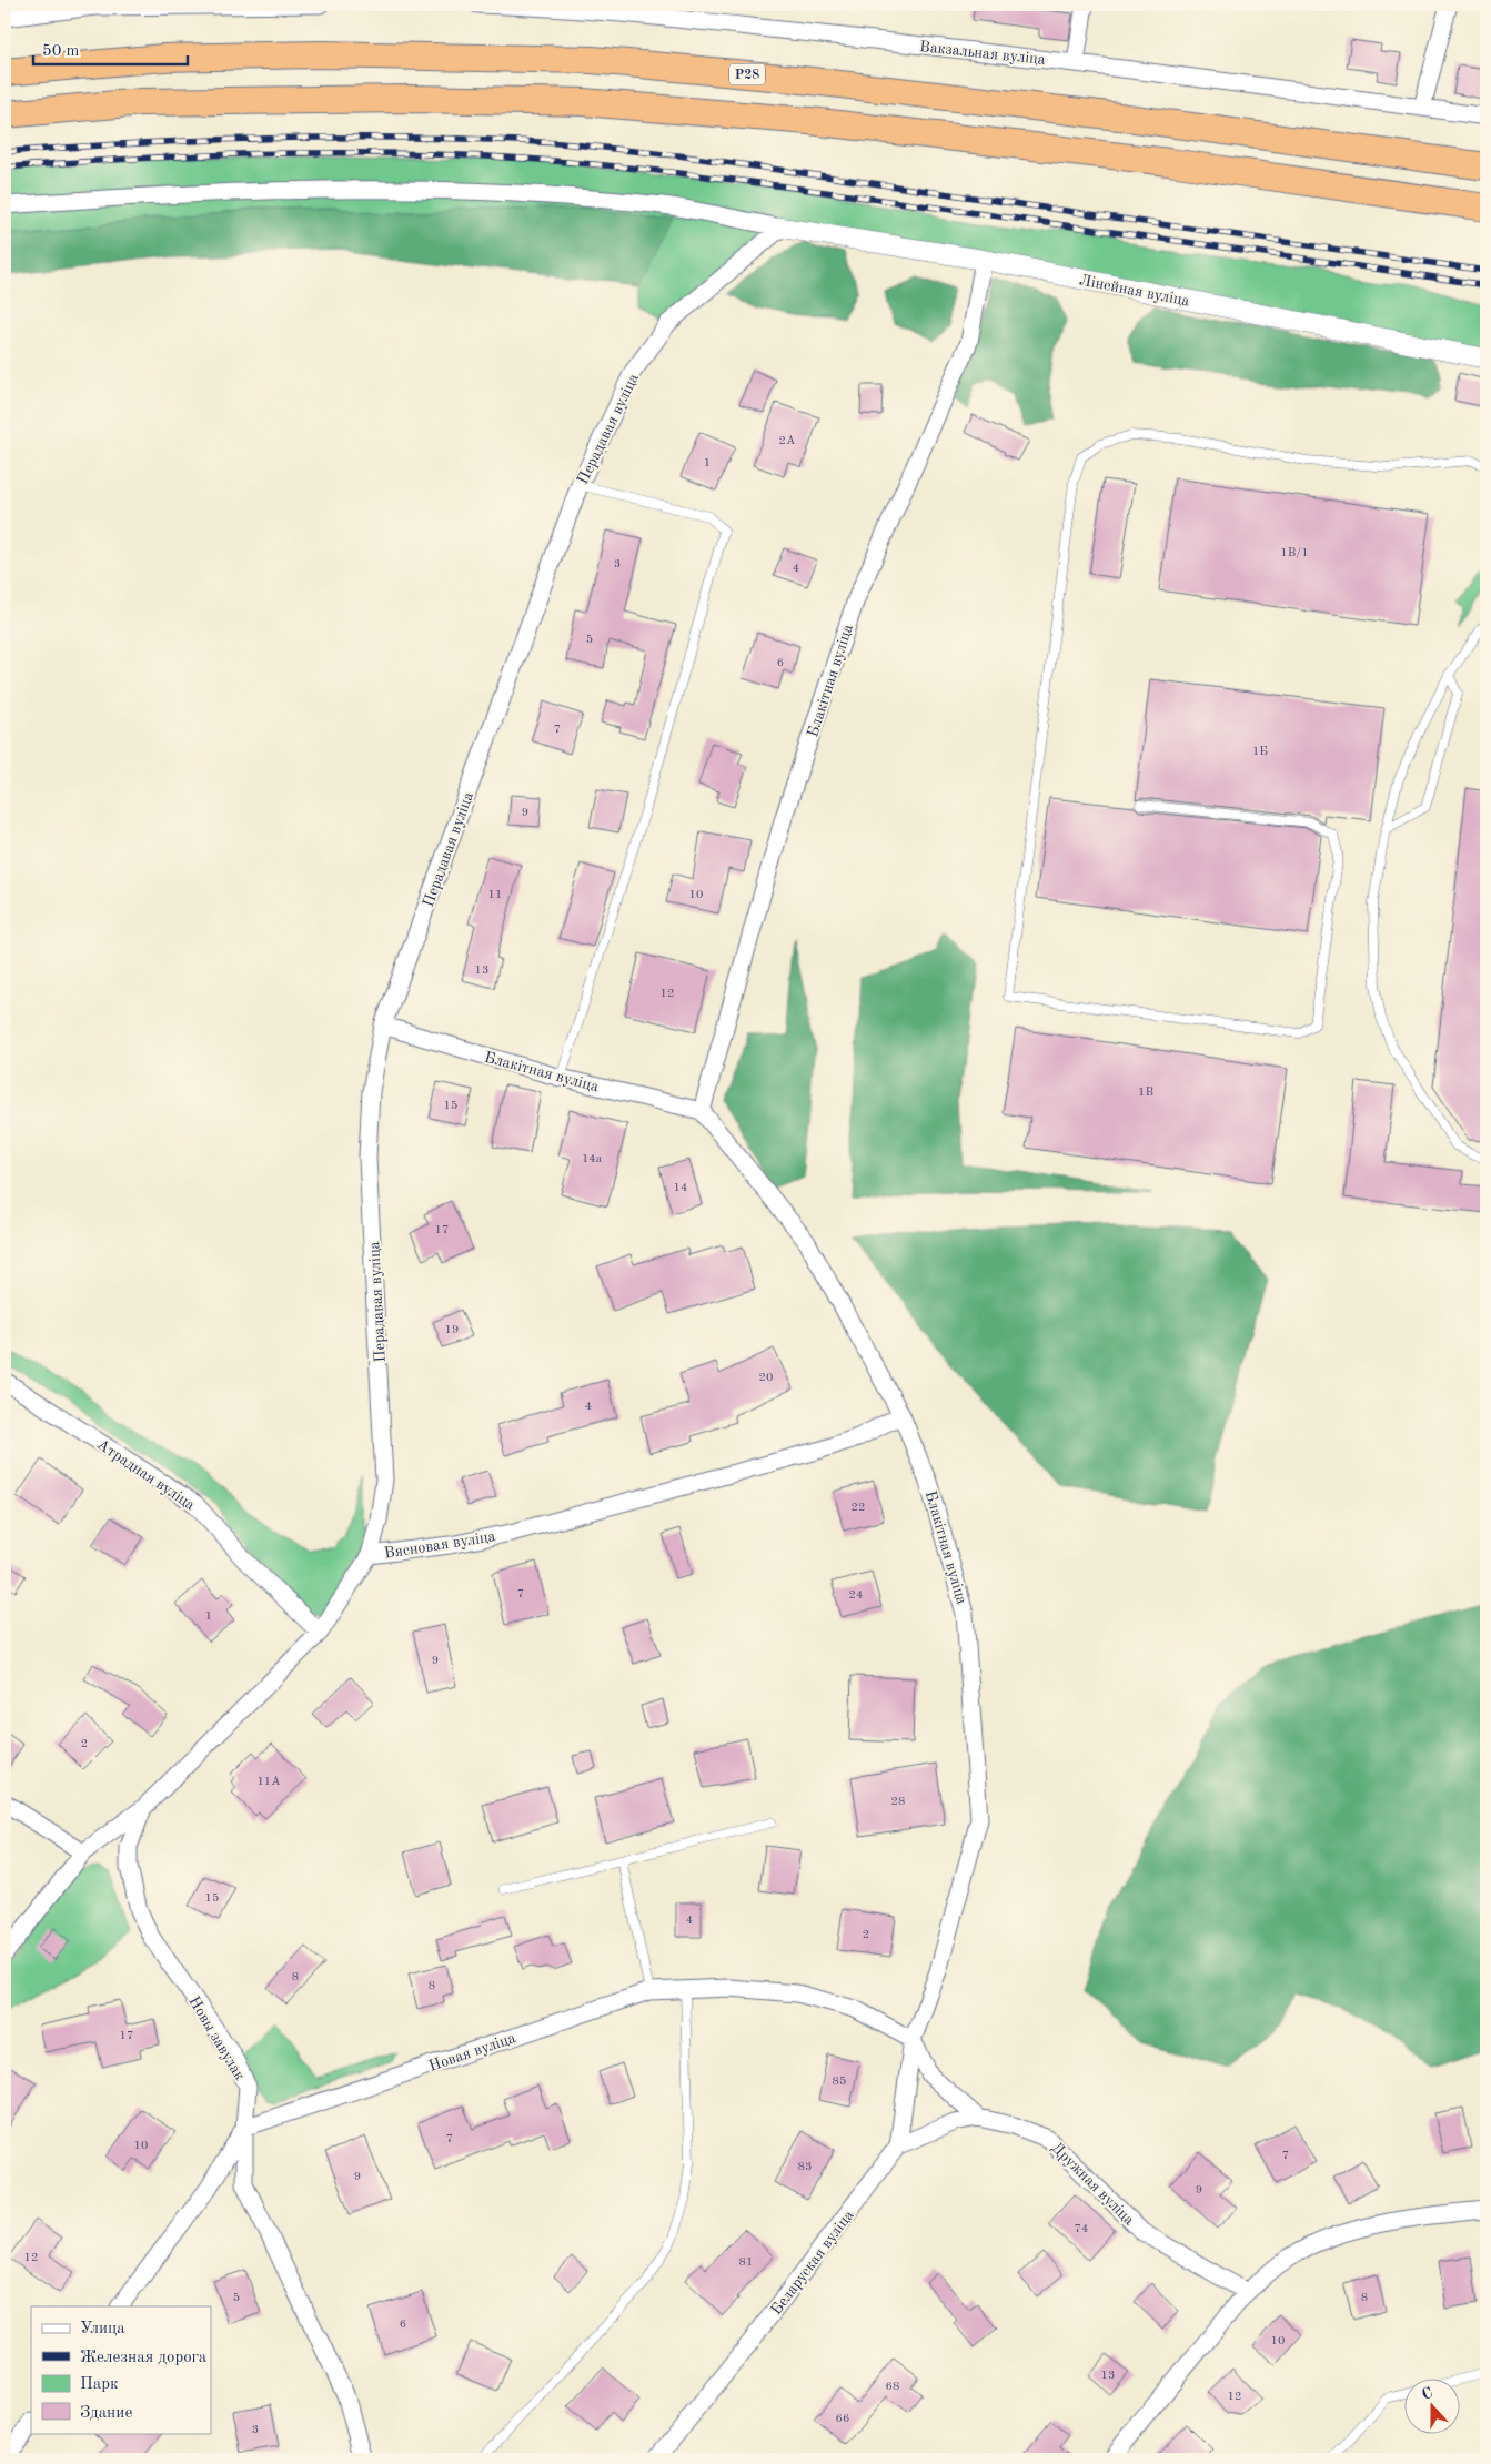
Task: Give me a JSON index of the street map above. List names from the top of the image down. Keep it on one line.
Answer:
{"streets":{"highway":["Р28"],"street":["Вакзальная вуліца","Лінейная вуліца","Перадавая вуліца","Блакітная вуліца","Атрадная вуліца","Вясновая вуліца","Новы завулак","Новая вуліца","Дружная вуліца","Беларуская вуліца"]},"crossings":[["Лінейная вуліца","Перадавая вуліца"],["Лінейная вуліца","Блакітная вуліца"],["Перадавая вуліца","Блакітная вуліца"],["Перадавая вуліца","Вясновая вуліца"],["Блакітная вуліца","Вясновая вуліца"],["Блакітная вуліца","Новая вуліца"],["Блакітная вуліца","Беларуская вуліца"],["Атрадная вуліца","Вясновая вуліца"],["Вясновая вуліца","Новы завулак"],["Новы завулак","Новая вуліца"],["Новая вуліца","Беларуская вуліца"],["Дружная вуліца","Беларуская вуліца"]],"house_numbers":["2А","1","1В/1","3","4","5","6","7","1Б","9","11","10","13","12","1В","15","14а","14","17","19","20","4","22","7","24","1","9","2","11А","28","15","4","2","8","8","17","85","7","10","7","83","9","9","74","12","81","5","8","6","10","13","68","12","66","3"],"legend":["Улица","Железная дорога","Парк","Здание"],"scale_bar":"50 m","north":"top"}
